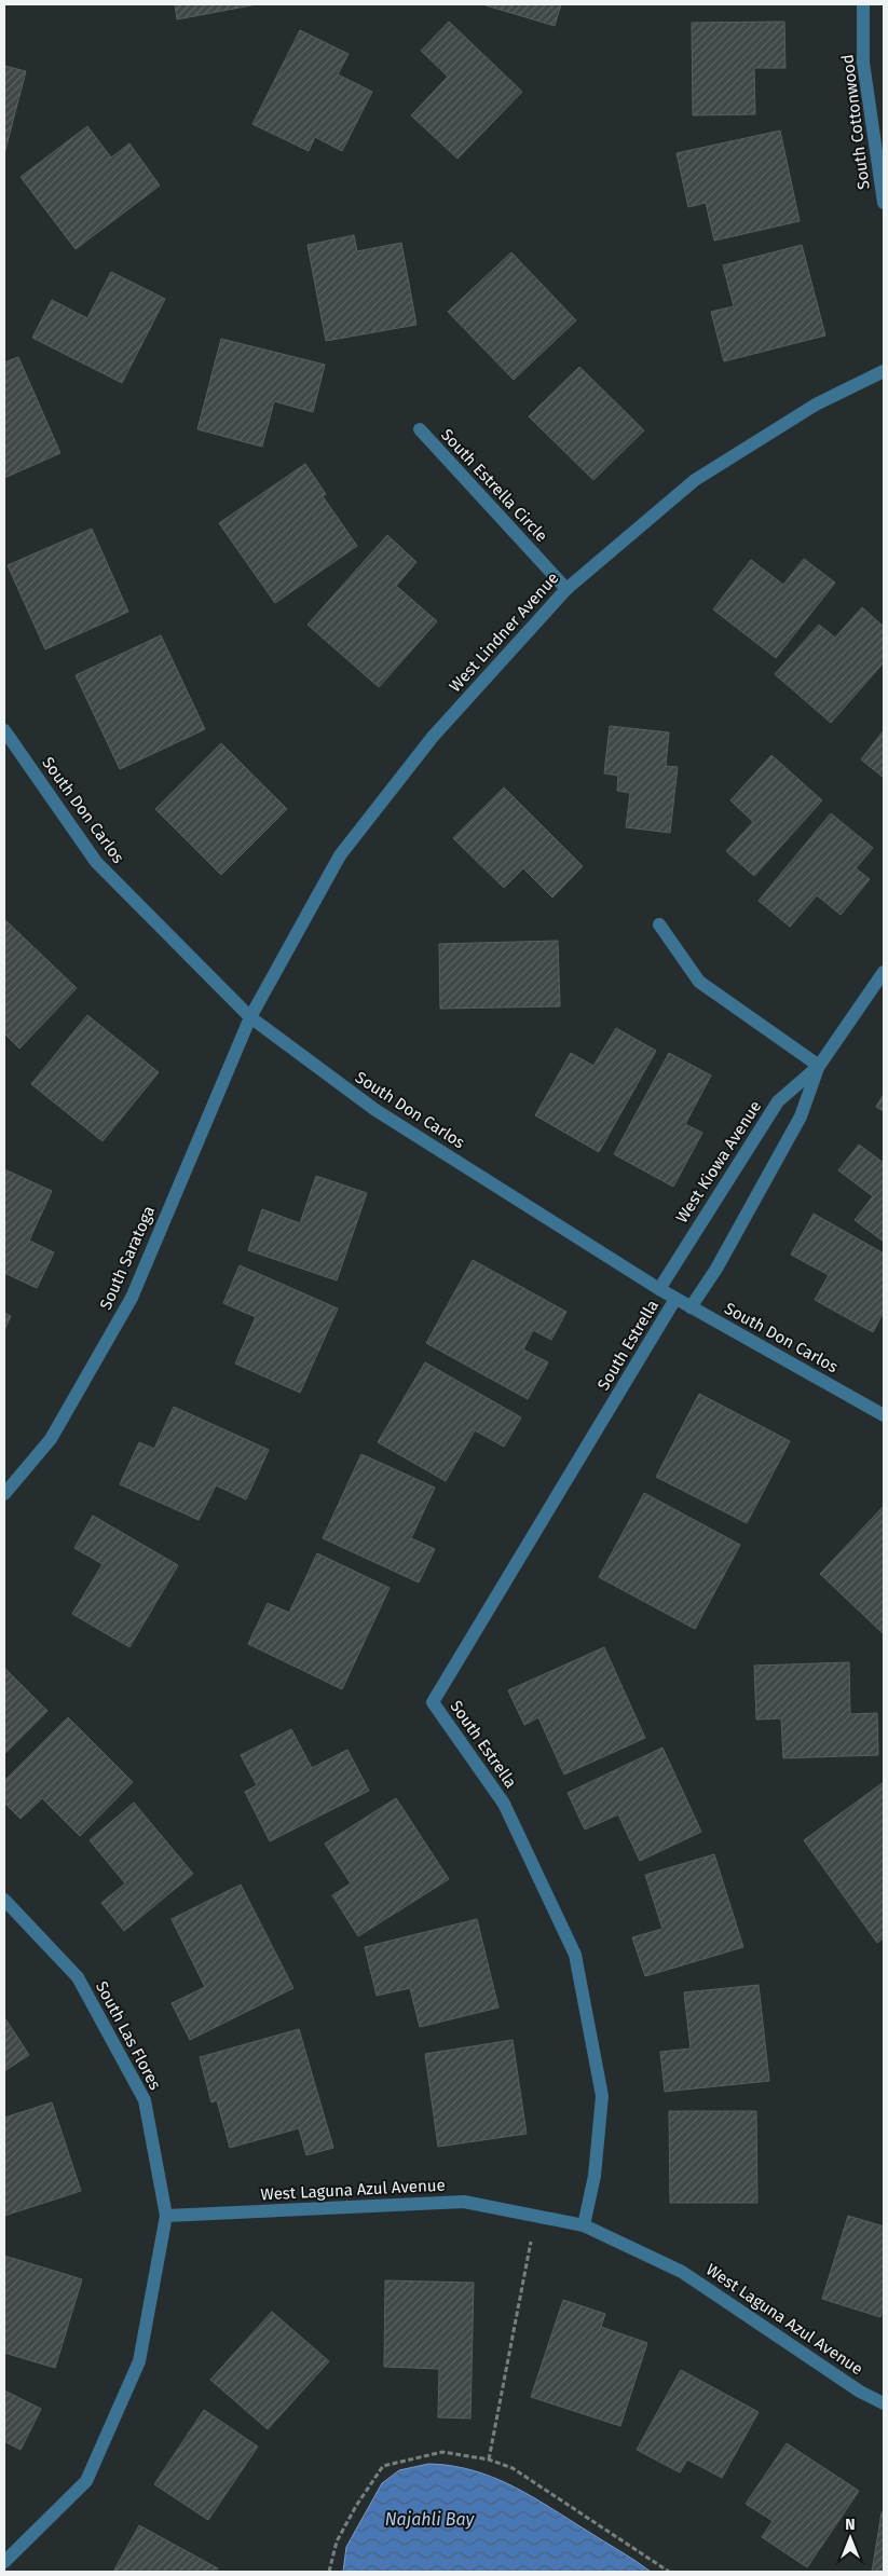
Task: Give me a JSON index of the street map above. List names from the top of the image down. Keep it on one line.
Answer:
{"streets":{"street":["South Cottonwood","South Estrella Circle","West Lindner Avenue","South Don Carlos","West Kiowa Avenue","South Saratoga","South Estrella","South Las Flores","West Laguna Azul Avenue"]},"crossings":[["South Estrella Circle","West Lindner Avenue"],["West Lindner Avenue","South Don Carlos"],["West Lindner Avenue","South Saratoga"],["South Don Carlos","West Kiowa Avenue"],["South Don Carlos","South Saratoga"],["South Don Carlos","South Estrella"],["South Estrella","West Laguna Azul Avenue"],["South Las Flores","West Laguna Azul Avenue"]],"water":["Najahli Bay"],"north":"top"}
